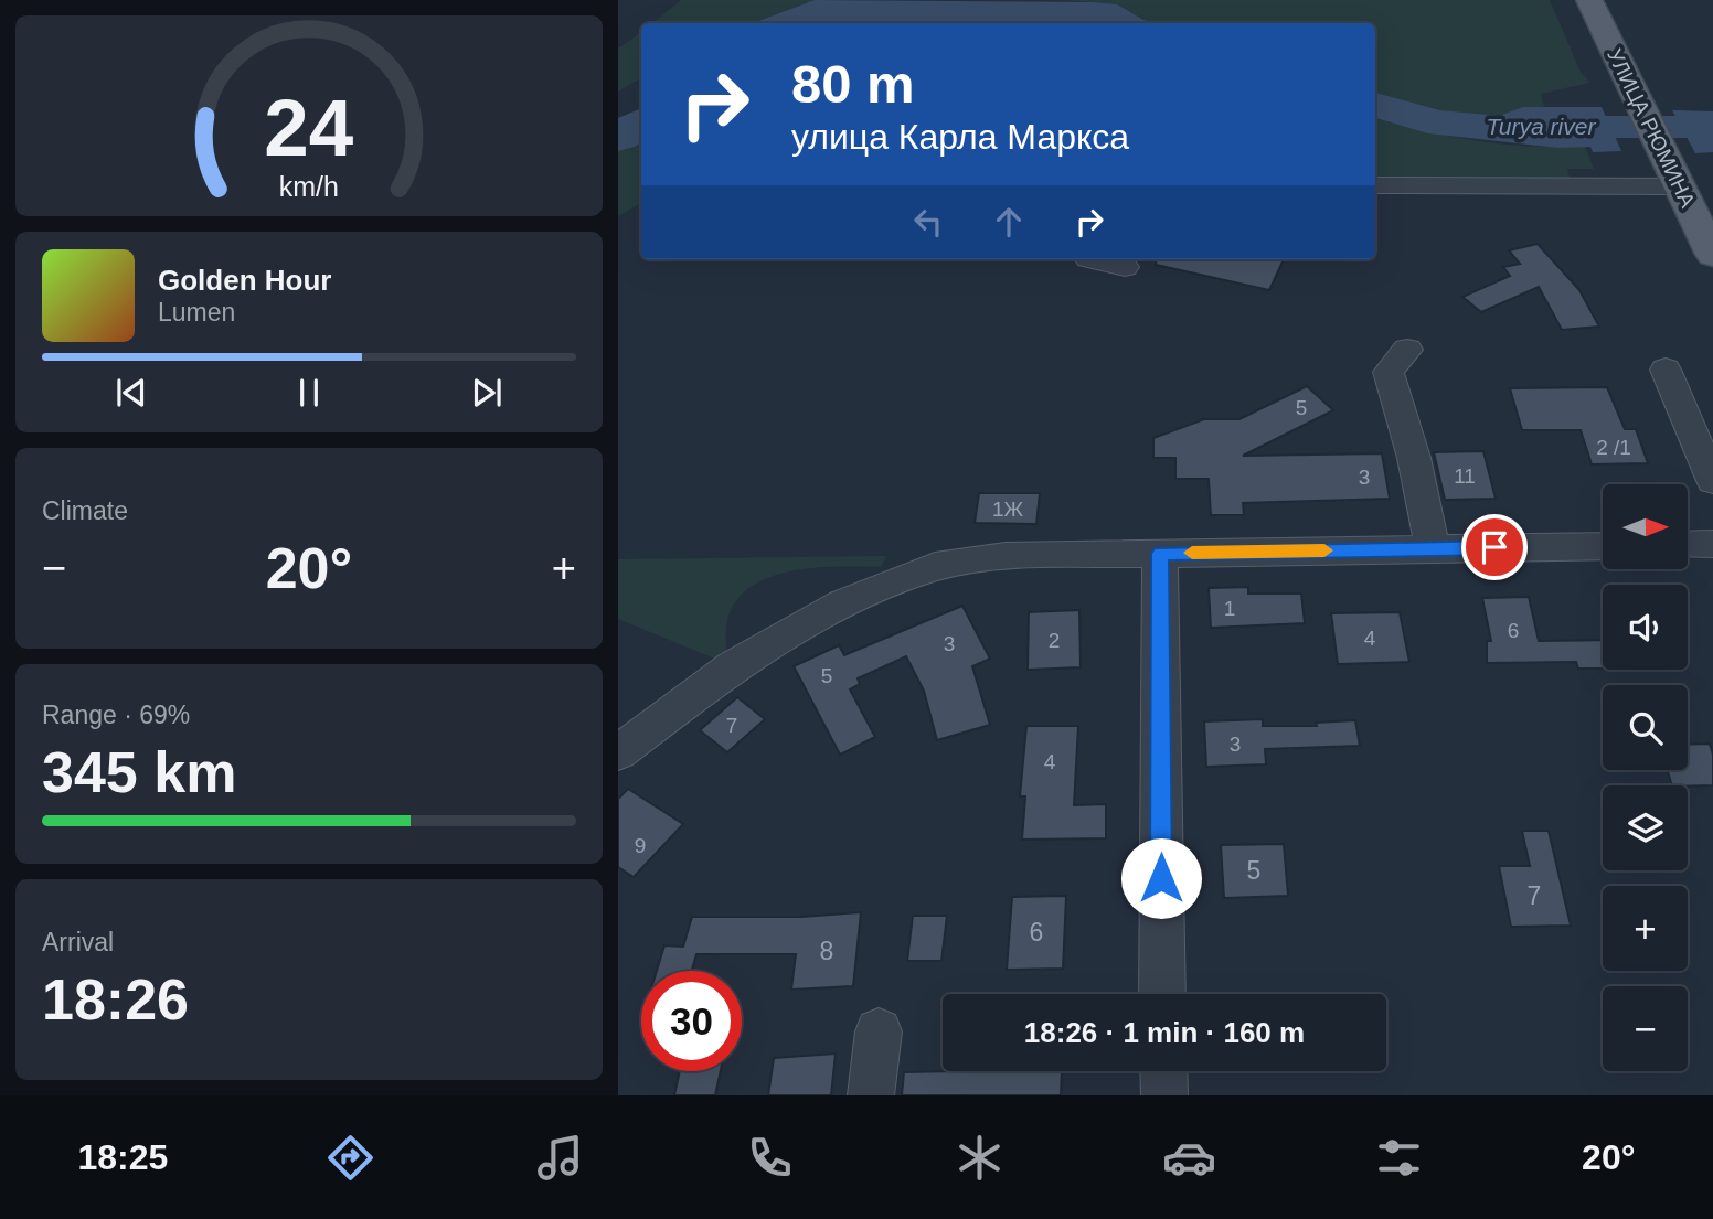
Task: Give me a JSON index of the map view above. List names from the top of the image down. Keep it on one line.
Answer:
{"streets":{"main road":["УЛИЦА РЮМИНА"]},"water":["Turya river"],"house_numbers":["5","2 /1","11","3","1Ж","1","6","4","2","3","5","7","3","4","9","5","7","6","8"],"north":"right","page":{"turn":["80 m","улица Карла Маркса"],"song":["Golden Hour","Lumen"],"tile":["Climate",["Range · 69%","345 km"],["Arrival","18:26"]],"map_buttons":["+","−"],"heat":["−","20°","+"],"limit":"30","trip":"18:26 · 1 min · 160 m","tabs":["18:25","20°"],"gauge":["24","km/h"]}}
